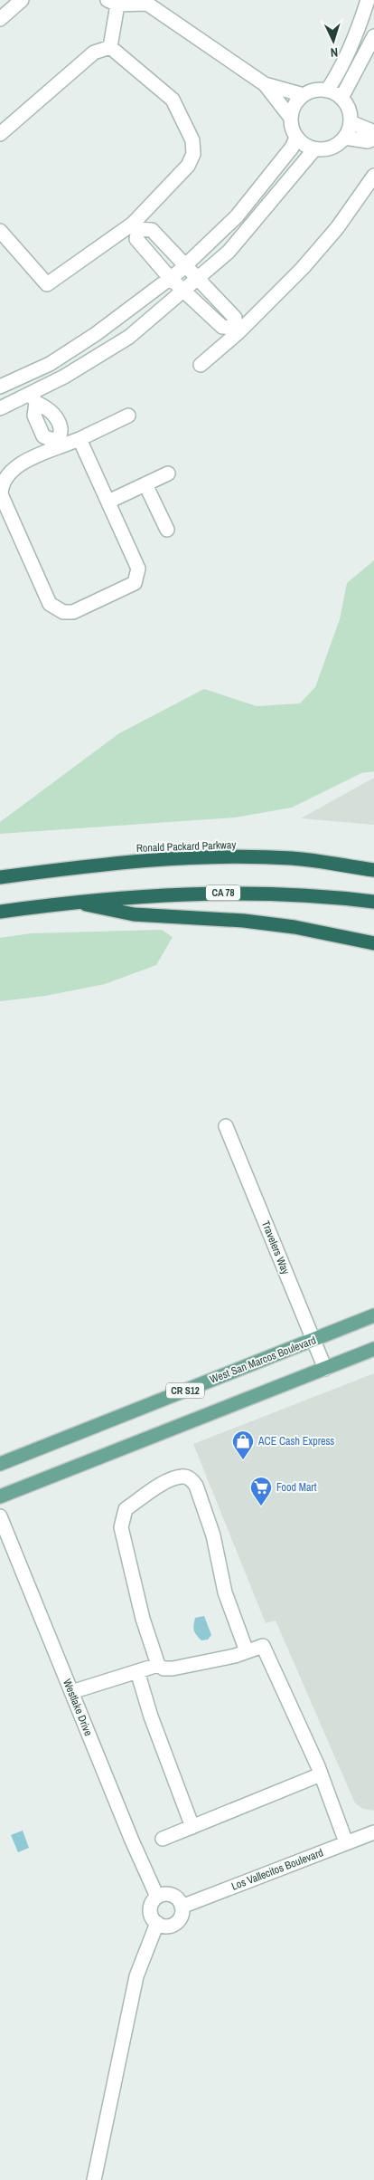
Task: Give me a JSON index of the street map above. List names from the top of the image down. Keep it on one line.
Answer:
{"streets":{"highway":["Ronald Packard Parkway","CA 78"],"main road":["West San Marcos Boulevard","CR S12"],"street":["Travelers Way","Westlake Drive","Los Vallecitos Boulevard"]},"crossings":[["Travelers Way","West San Marcos Boulevard"],["Travelers Way","CR S12"],["Westlake Drive","Los Vallecitos Boulevard"]],"places":{"shop":["ACE Cash Express"],"supermarket":["Food Mart"]},"north":"bottom"}
